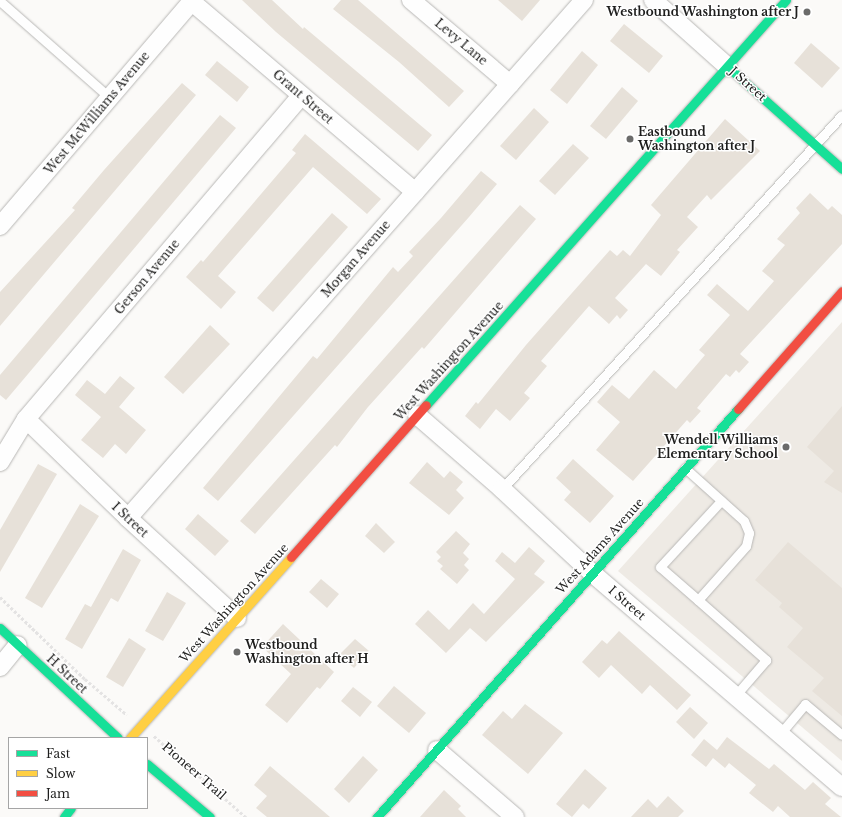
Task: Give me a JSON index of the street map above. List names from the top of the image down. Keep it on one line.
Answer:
{"streets":{"street":["Levy Lane","J Street","Grant Street","West McWilliams Avenue","Morgan Avenue","Gerson Avenue","West Washington Avenue","I Street","West Adams Avenue","H Street"],"path":["Pioneer Trail"]},"crossings":[["Levy Lane","Morgan Avenue"],["J Street","West Washington Avenue"],["Grant Street","West McWilliams Avenue"],["Grant Street","Morgan Avenue"],["Grant Street","Gerson Avenue"],["Morgan Avenue","I Street"],["Gerson Avenue","I Street"],["West Washington Avenue","I Street"],["West Washington Avenue","Pioneer Trail"],["I Street","West Adams Avenue"]],"places":["Westbound Washington after J","Eastbound Washington after J","Wendell Williams Elementary School","Westbound Washington after H"],"legend":["Fast","Slow","Jam"]}
